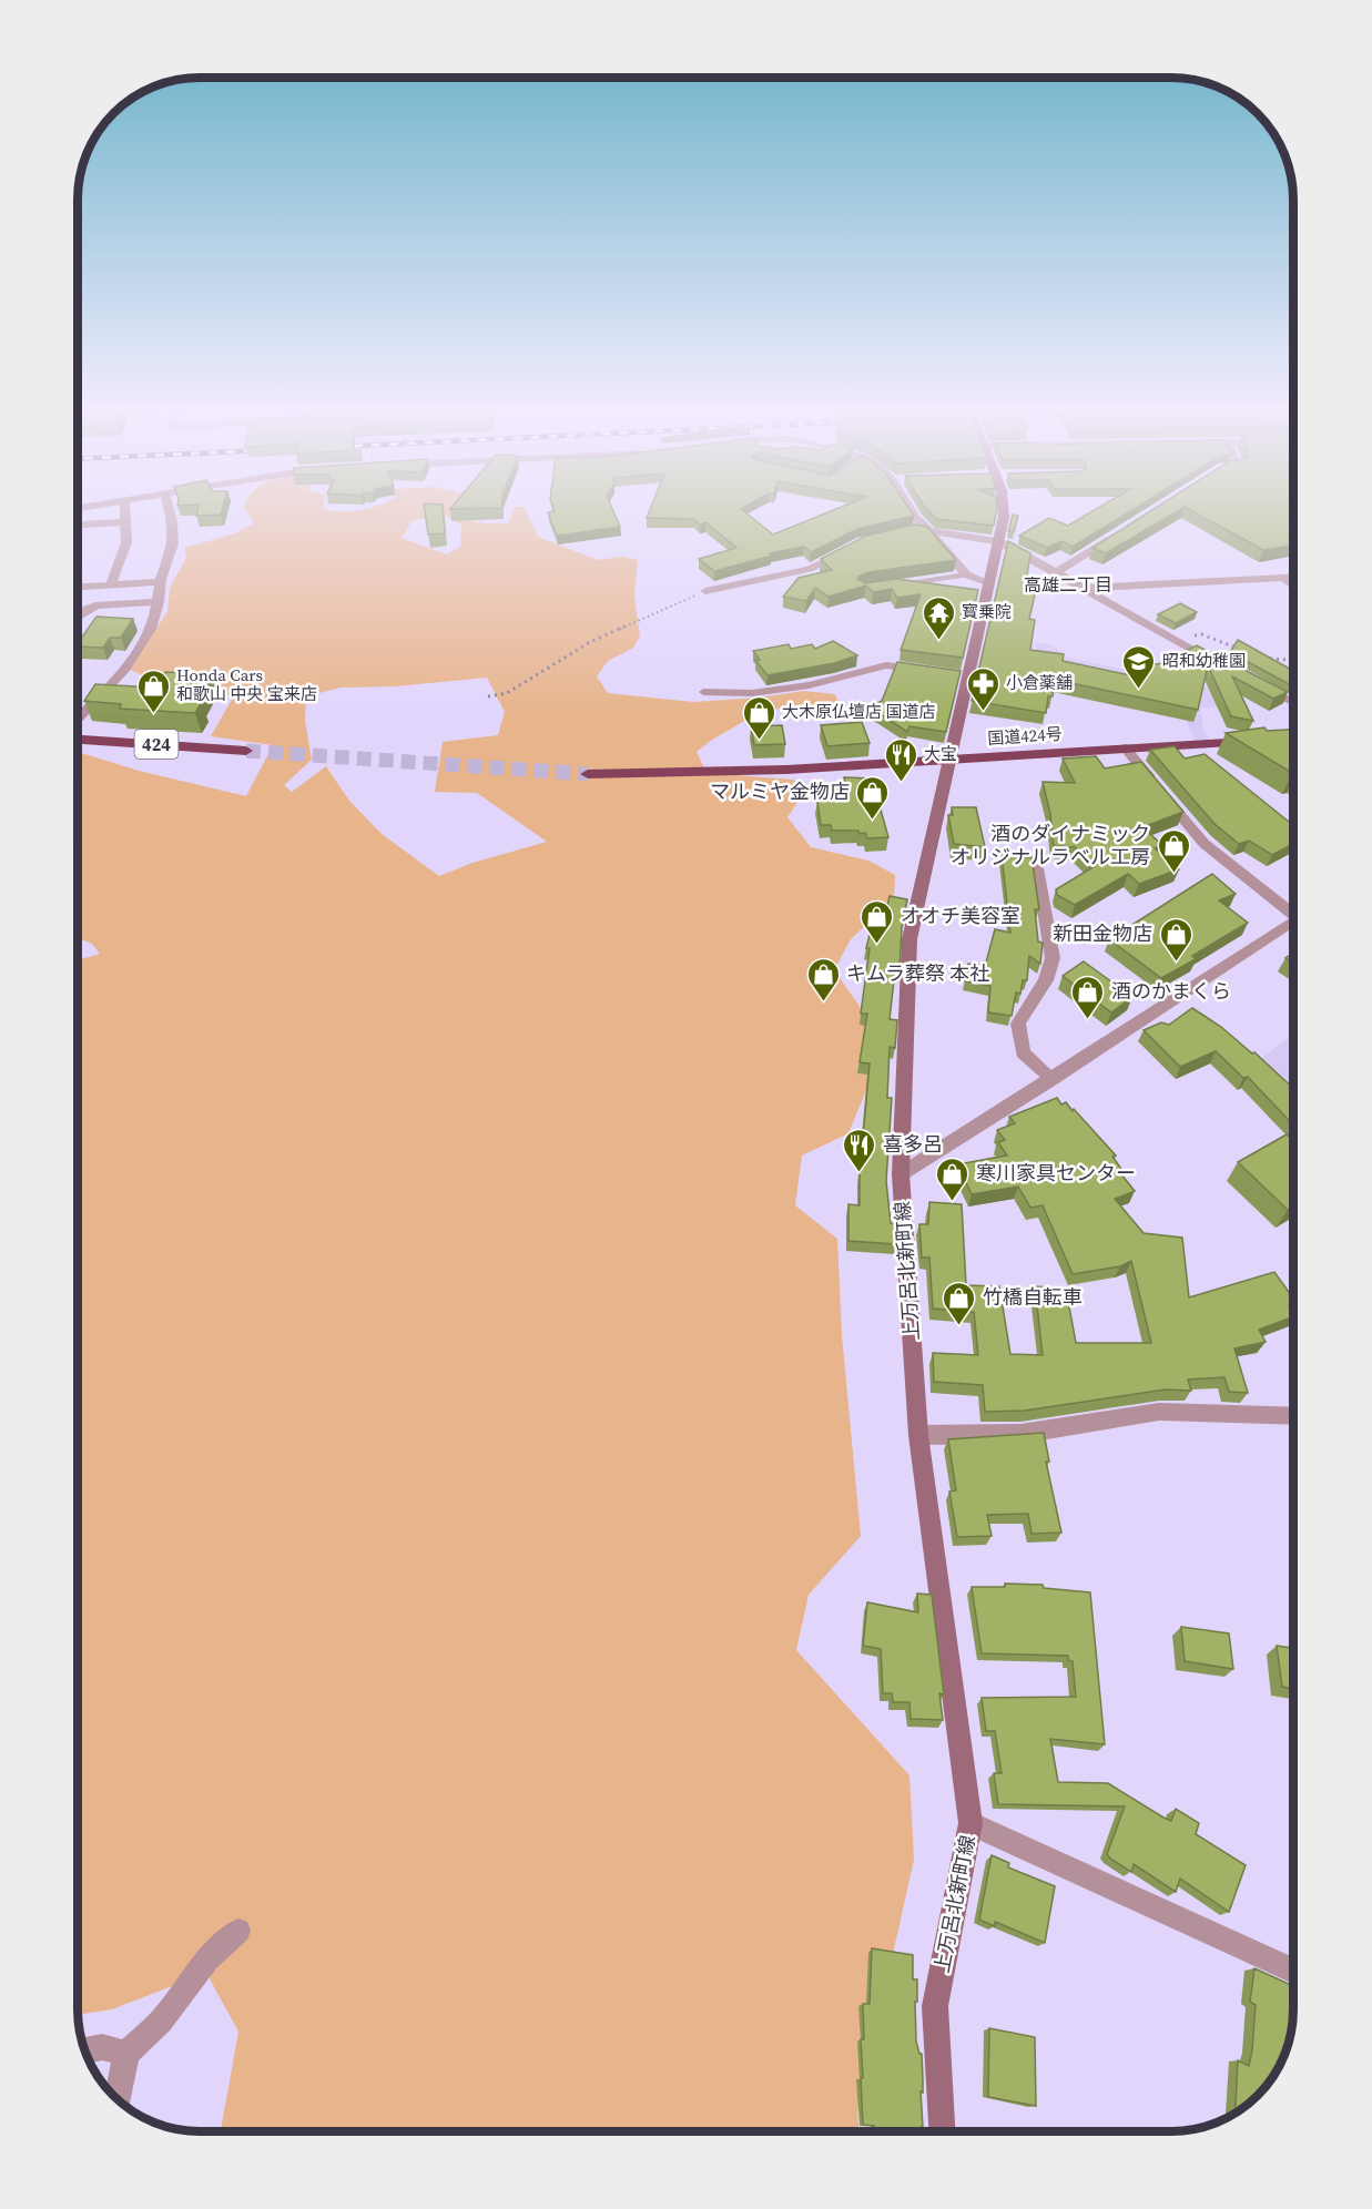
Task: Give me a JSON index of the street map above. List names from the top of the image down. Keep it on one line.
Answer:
{"streets":{"highway":["国道424号","424"],"main road":["上万呂北新町線"]},"crossings":[["国道424号","上万呂北新町線"]],"districts":["高雄二丁目"],"places":{"temple":["寳乗院"],"school or university":["昭和幼稚園"],"pharmacy":["小倉薬舗"],"shop":["Honda Cars 和歌山 中央 宝来店","大木原仏壇店 国道店","マルミヤ金物店","酒のダイナミック オリジナルラベル工房","オオチ美容室","新田金物店","キムラ葬祭 本社","酒のかまくら","寒川家具センター","竹橋自転車"],"restaurant":["大宝","喜多呂"]}}
